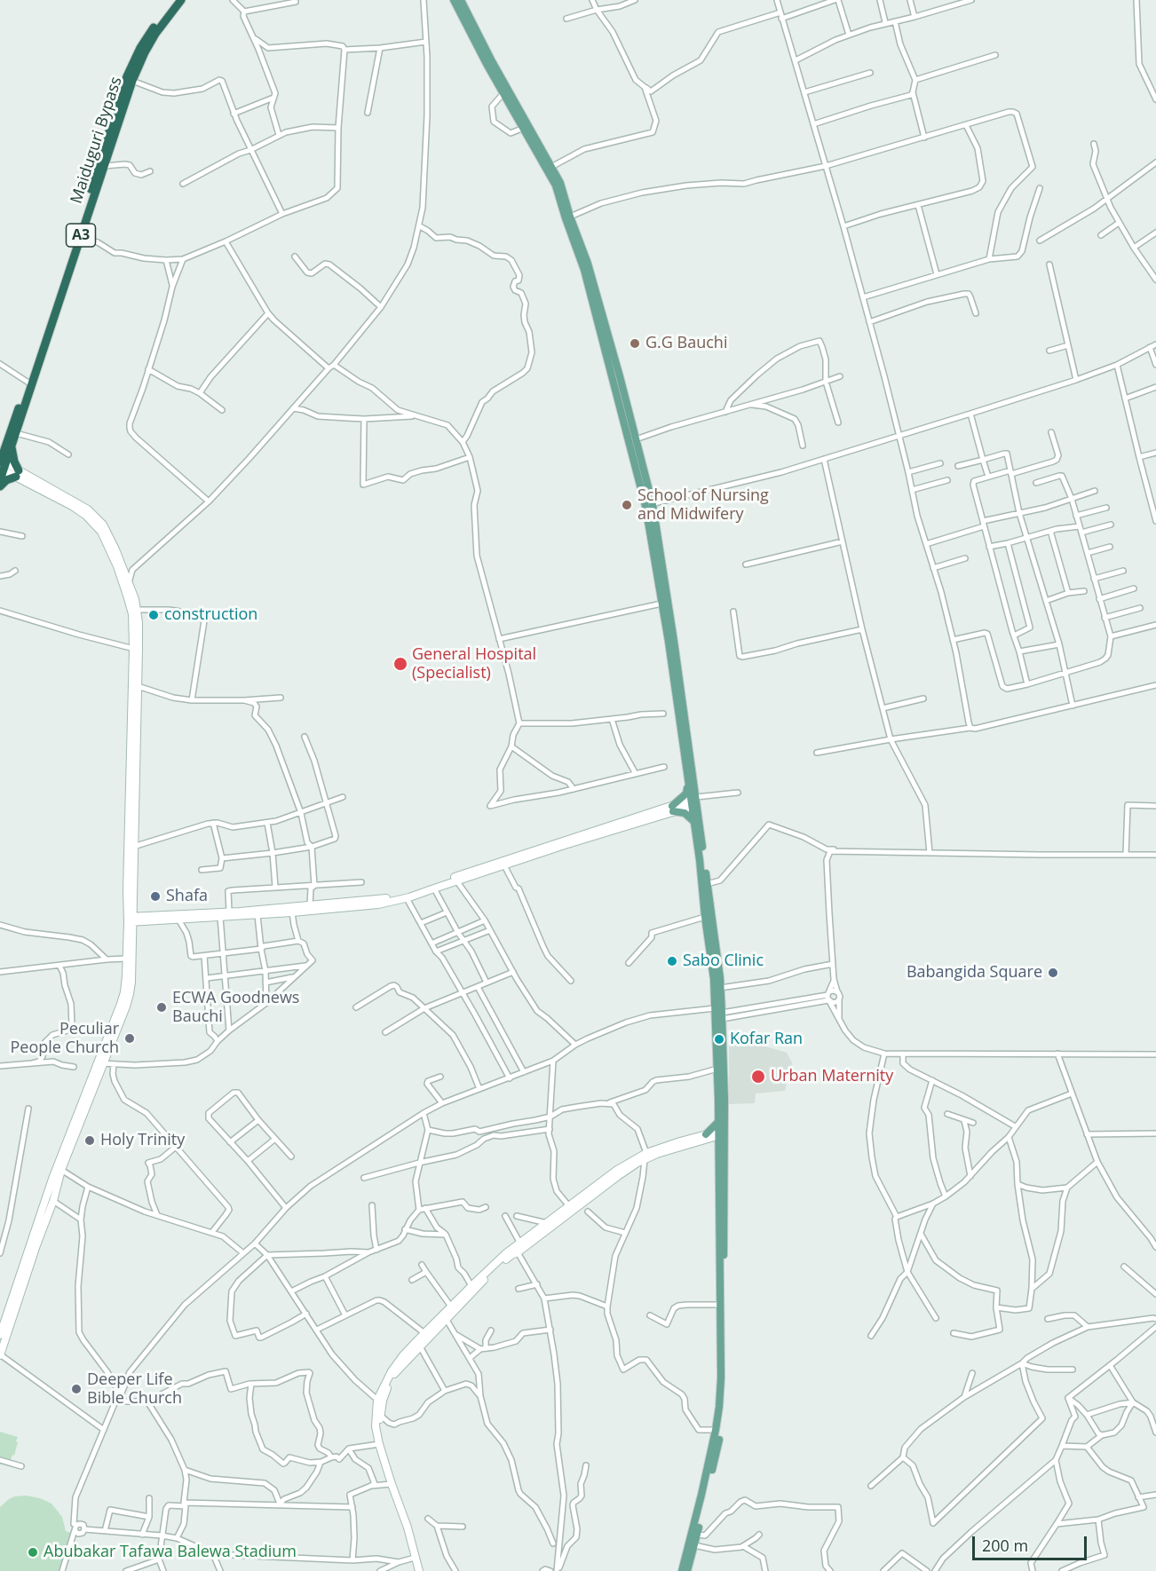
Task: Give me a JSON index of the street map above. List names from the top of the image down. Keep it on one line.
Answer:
{"streets":{"highway":["Maiduguri Bypass","A3"]},"places":["G.G Bauchi","School of Nursing and Midwifery","construction","General Hospital (Specialist)","Shafa","Sabo Clinic","Babangida Square","ECWA Goodnews Bauchi","Peculiar People Church","Kofar Ran","Urban Maternity","Holy Trinity","Deeper Life Bible Church","Abubakar Tafawa Balewa Stadium"],"scale_bar":"200 m"}
